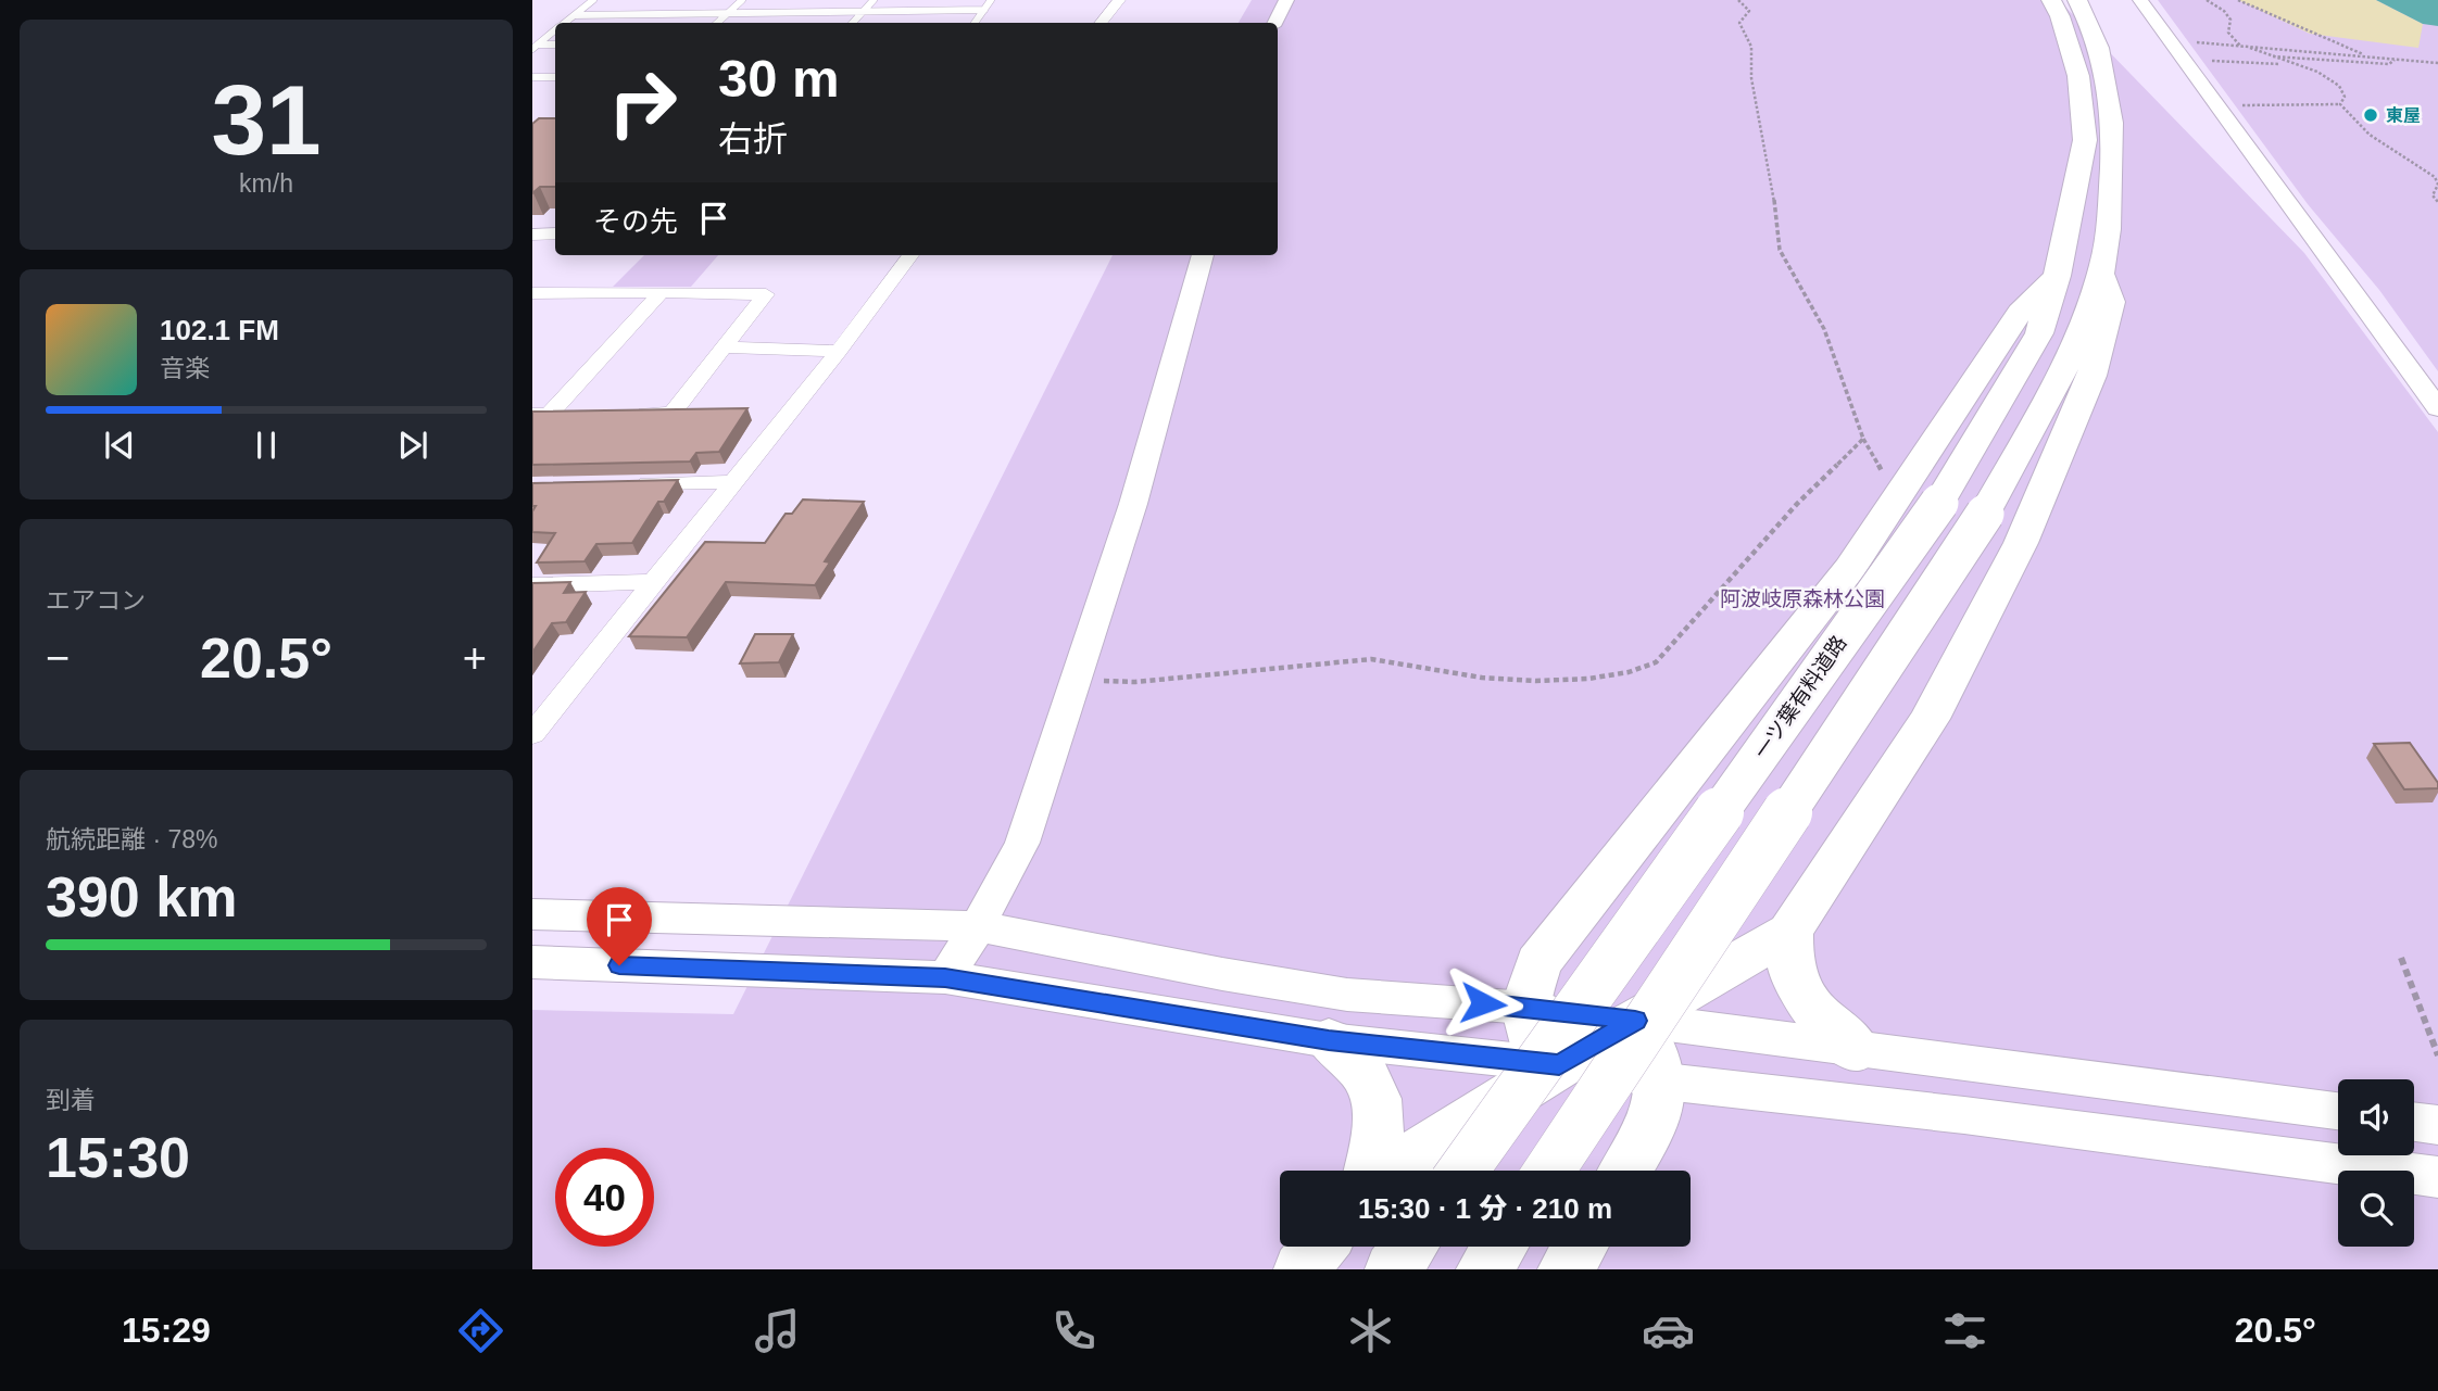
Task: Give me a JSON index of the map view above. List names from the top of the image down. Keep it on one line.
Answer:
{"streets":{"main road":["一ツ葉有料道路"]},"parks":["阿波岐原森林公園"],"places":["東屋"],"page":{"tile":[["31","km/h"],"エアコン",["航続距離 · 78%","390 km"],["到着","15:30"]],"turn":["30 m","右折"],"then":"その先","song":["102.1 FM","音楽"],"heat":["−","20.5°","+"],"limit":"40","trip":"15:30 · 1 分 · 210 m","tabs":["15:29","20.5°"]}}
